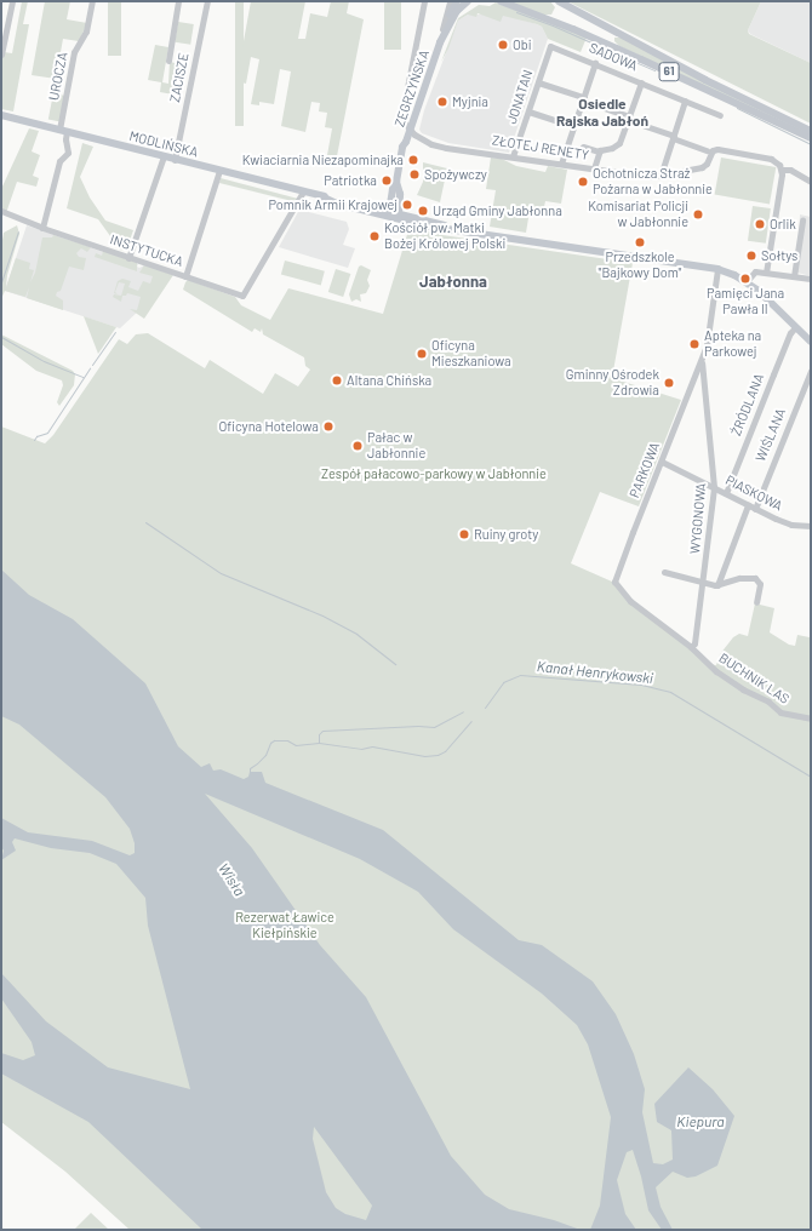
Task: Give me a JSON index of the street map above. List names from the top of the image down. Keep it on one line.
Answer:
{"streets":{"main road":["61","ZEGRZYŃSKA","MODLIŃSKA"],"street":["SADOWA","UROCZA","ZACISZE","JONATAN","ZŁOTEJ RENETY","INSTYTUCKA","ŹRÓDLANA","WIŚLANA","PARKOWA","PIASKOWA","WYGONOWA","BUCHNIK LAS"]},"crossings":[["SADOWA","JONATAN"],["UROCZA","MODLIŃSKA"],["UROCZA","INSTYTUCKA"],["ZACISZE","MODLIŃSKA"],["ZEGRZYŃSKA","MODLIŃSKA"],["ZEGRZYŃSKA","ZŁOTEJ RENETY"],["JONATAN","ZŁOTEJ RENETY"],["MODLIŃSKA","INSTYTUCKA"],["MODLIŃSKA","ŹRÓDLANA"],["MODLIŃSKA","PARKOWA"],["ŹRÓDLANA","PIASKOWA"],["WIŚLANA","PIASKOWA"],["PARKOWA","PIASKOWA"],["PARKOWA","WYGONOWA"],["PARKOWA","BUCHNIK LAS"],["PIASKOWA","WYGONOWA"],["WYGONOWA","BUCHNIK LAS"]],"districts":["Osiedle Rajska Jabłoń","Jabłonna"],"water":["Kanał Henrykowski","Wisła","Kiepura"],"parks":["Zespół pałacowo-parkowy w Jabłonnie","Rezerwat Ławice Kiełpińskie"],"places":["Obi","Myjnia","Kwiaciarnia Niezapominajka","Spożywczy","Patriotka","Ochotnicza Straż Pożarna w Jabłonnie","Pomnik Armii Krajowej","Urząd Gminy Jabłonna","Komisariat Policji w Jabłonnie","Orlik","Kościół pw. Matki Bożej Królowej Polski","Przedszkole \"Bajkowy Dom\"","Sołtys","Pamięci Jana Pawła II","Apteka na Parkowej","Oficyna Mieszkaniowa","Altana Chińska","Gminny Ośrodek Zdrowia","Oficyna Hotelowa","Pałac w Jabłonnie","Ruiny groty"]}
